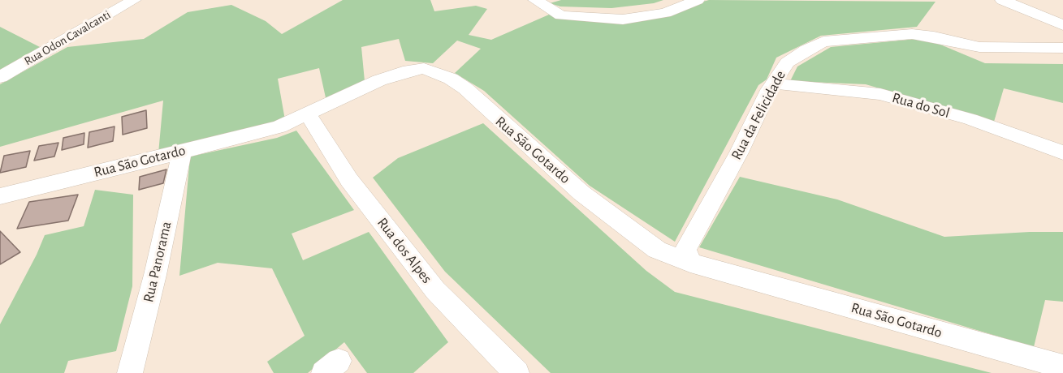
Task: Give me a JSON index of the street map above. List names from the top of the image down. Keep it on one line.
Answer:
{"streets":{"street":["Rua Odon Cavalcanti","Rua do Sol","Rua da Felicidade","Rua São Gotardo","Rua dos Alpes","Rua Panorama"]},"crossings":[["Rua do Sol","Rua da Felicidade"],["Rua da Felicidade","Rua São Gotardo"],["Rua São Gotardo","Rua dos Alpes"],["Rua São Gotardo","Rua Panorama"]]}
